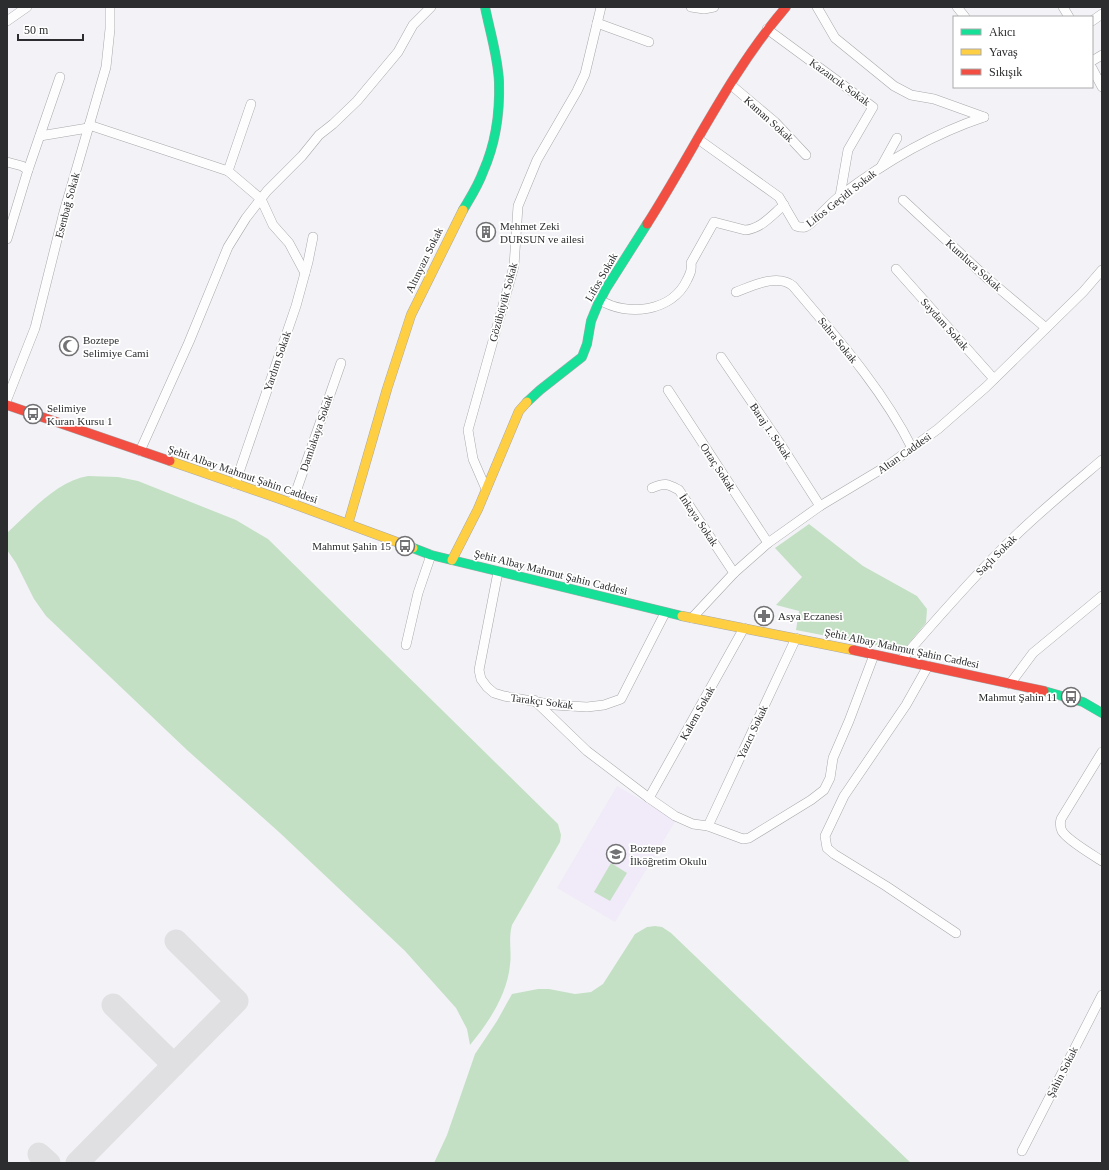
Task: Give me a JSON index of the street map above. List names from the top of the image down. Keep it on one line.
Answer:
{"streets":{"street":["Kazancık Sokak","Kaman Sokak","Lifos Geçidi Sokak","Esenbağ Sokak","Altınyazı Sokak","Kumluca Sokak","Lifos Sokak","Gözübüyük Sokak","Saydam Sokak","Sahra Sokak","Yardım Sokak","Baraj 1. Sokak","Damlakaya Sokak","Altan Caddesi","Ortaç Sokak","Şehit Albay Mahmut Şahin Caddesi","İnkaya Sokak","Saçlı Sokak","Tarakçı Sokak","Kalem Sokak","Yazıcı Sokak","Şahin Sokak"]},"crossings":[["Kazancık Sokak","Lifos Geçidi Sokak"],["Kazancık Sokak","Lifos Sokak"],["Kaman Sokak","Lifos Sokak"],["Lifos Geçidi Sokak","Lifos Sokak"],["Altınyazı Sokak","Şehit Albay Mahmut Şahin Caddesi"],["Kumluca Sokak","Altan Caddesi"],["Lifos Sokak","Gözübüyük Sokak"],["Lifos Sokak","Şehit Albay Mahmut Şahin Caddesi"],["Saydam Sokak","Altan Caddesi"],["Sahra Sokak","Altan Caddesi"],["Yardım Sokak","Şehit Albay Mahmut Şahin Caddesi"],["Baraj 1. Sokak","Altan Caddesi"],["Damlakaya Sokak","Şehit Albay Mahmut Şahin Caddesi"],["Altan Caddesi","Ortaç Sokak"],["Altan Caddesi","Şehit Albay Mahmut Şahin Caddesi"],["Altan Caddesi","İnkaya Sokak"],["Şehit Albay Mahmut Şahin Caddesi","Saçlı Sokak"],["Şehit Albay Mahmut Şahin Caddesi","Tarakçı Sokak"],["Şehit Albay Mahmut Şahin Caddesi","Kalem Sokak"],["Şehit Albay Mahmut Şahin Caddesi","Yazıcı Sokak"]],"places":{"building":["Mehmet Zeki DURSUN ve ailesi"],"mosque":["Boztepe Selimiye Cami"],"bus stop":["Selimiye Kuran Kursu 1","Mahmut Şahin 15","Mahmut Şahin 11"],"pharmacy":["Asya Eczanesi"],"school or university":["Boztepe İlköğretim Okulu"]},"legend":["Akıcı","Yavaş","Sıkışık"],"scale_bar":"50 m"}
